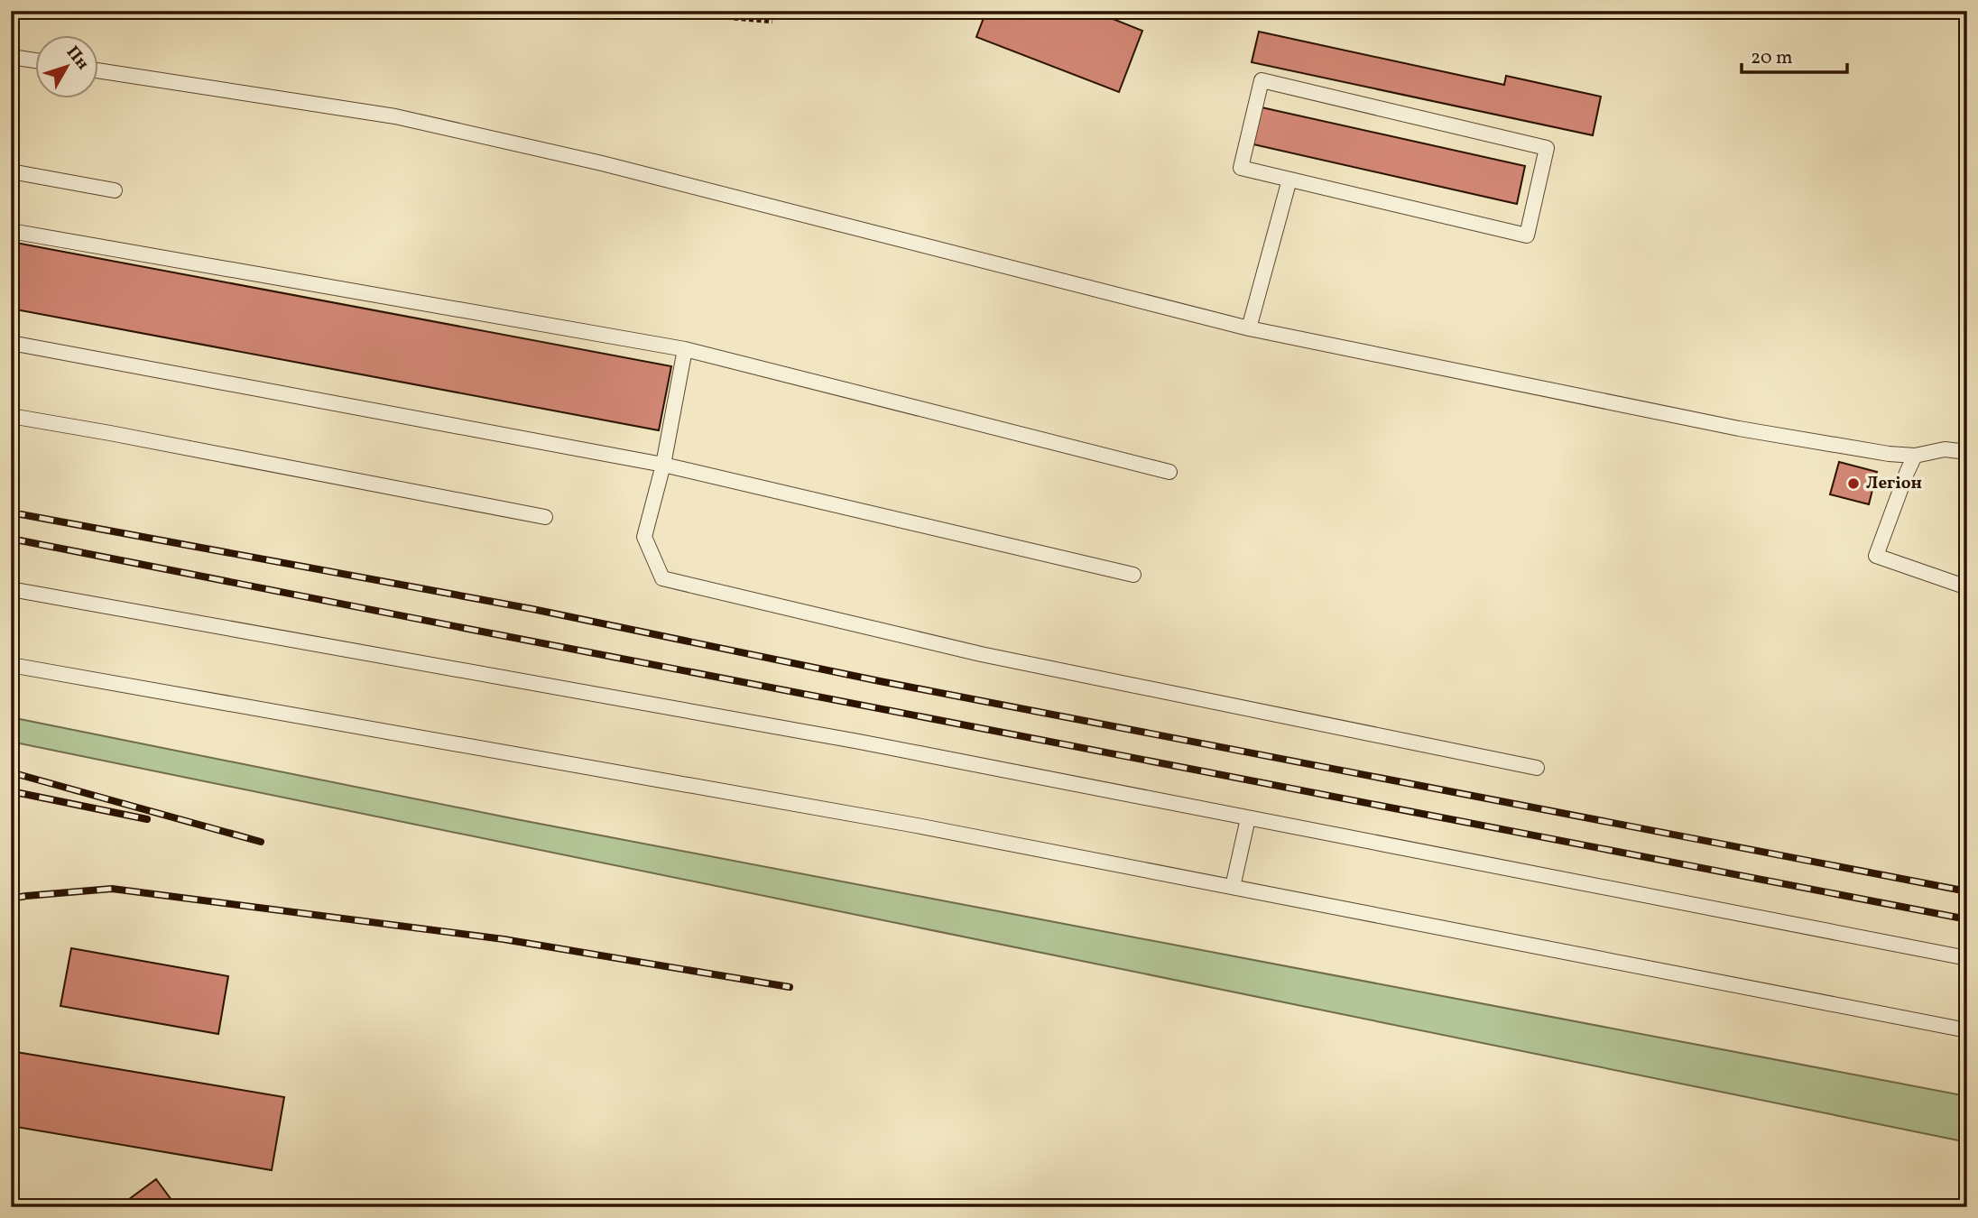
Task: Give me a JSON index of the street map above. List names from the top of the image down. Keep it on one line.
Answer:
{"places":["Легіон"],"scale_bar":"20 m","north":"top right"}
